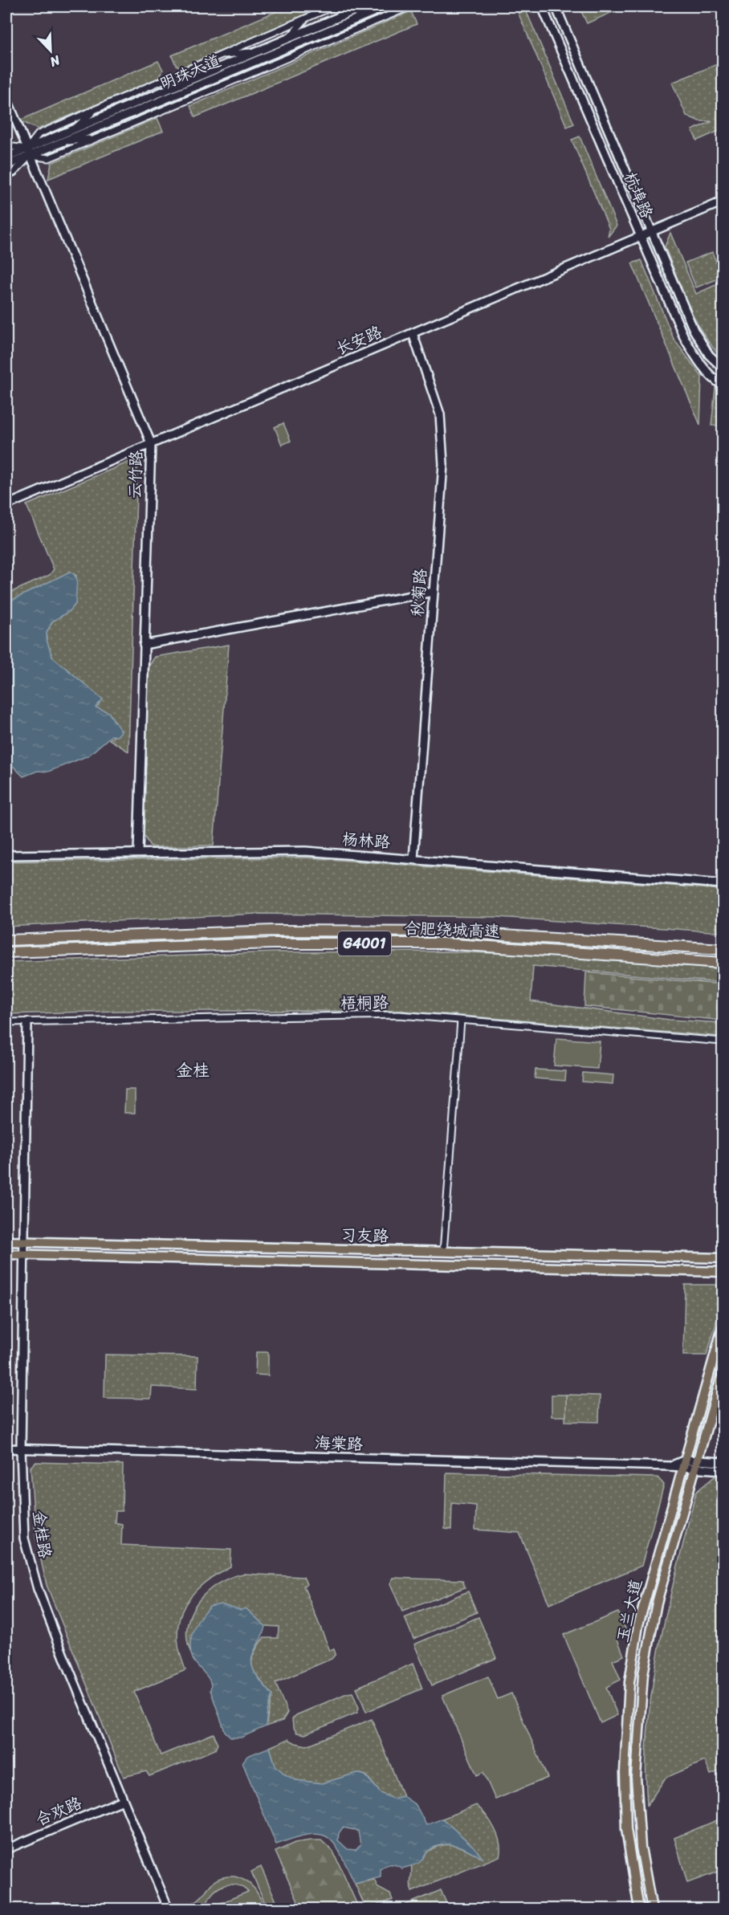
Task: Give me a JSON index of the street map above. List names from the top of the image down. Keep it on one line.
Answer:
{"streets":{"highway":["合肥绕城高速","G4001"],"main road":["习友路","玉兰大道"],"street":["明珠大道","杭埠路","长安路","云竹路","秋菊路","杨林路","梧桐路","海棠路","金桂路","合欢路"]},"crossings":[["明珠大道","云竹路"],["杭埠路","长安路"],["长安路","云竹路"],["长安路","秋菊路"],["云竹路","杨林路"],["秋菊路","杨林路"],["梧桐路","金桂路"],["习友路","金桂路"],["海棠路","金桂路"],["海棠路","玉兰大道"],["金桂路","合欢路"]],"districts":["金桂"],"north":"bottom right"}
